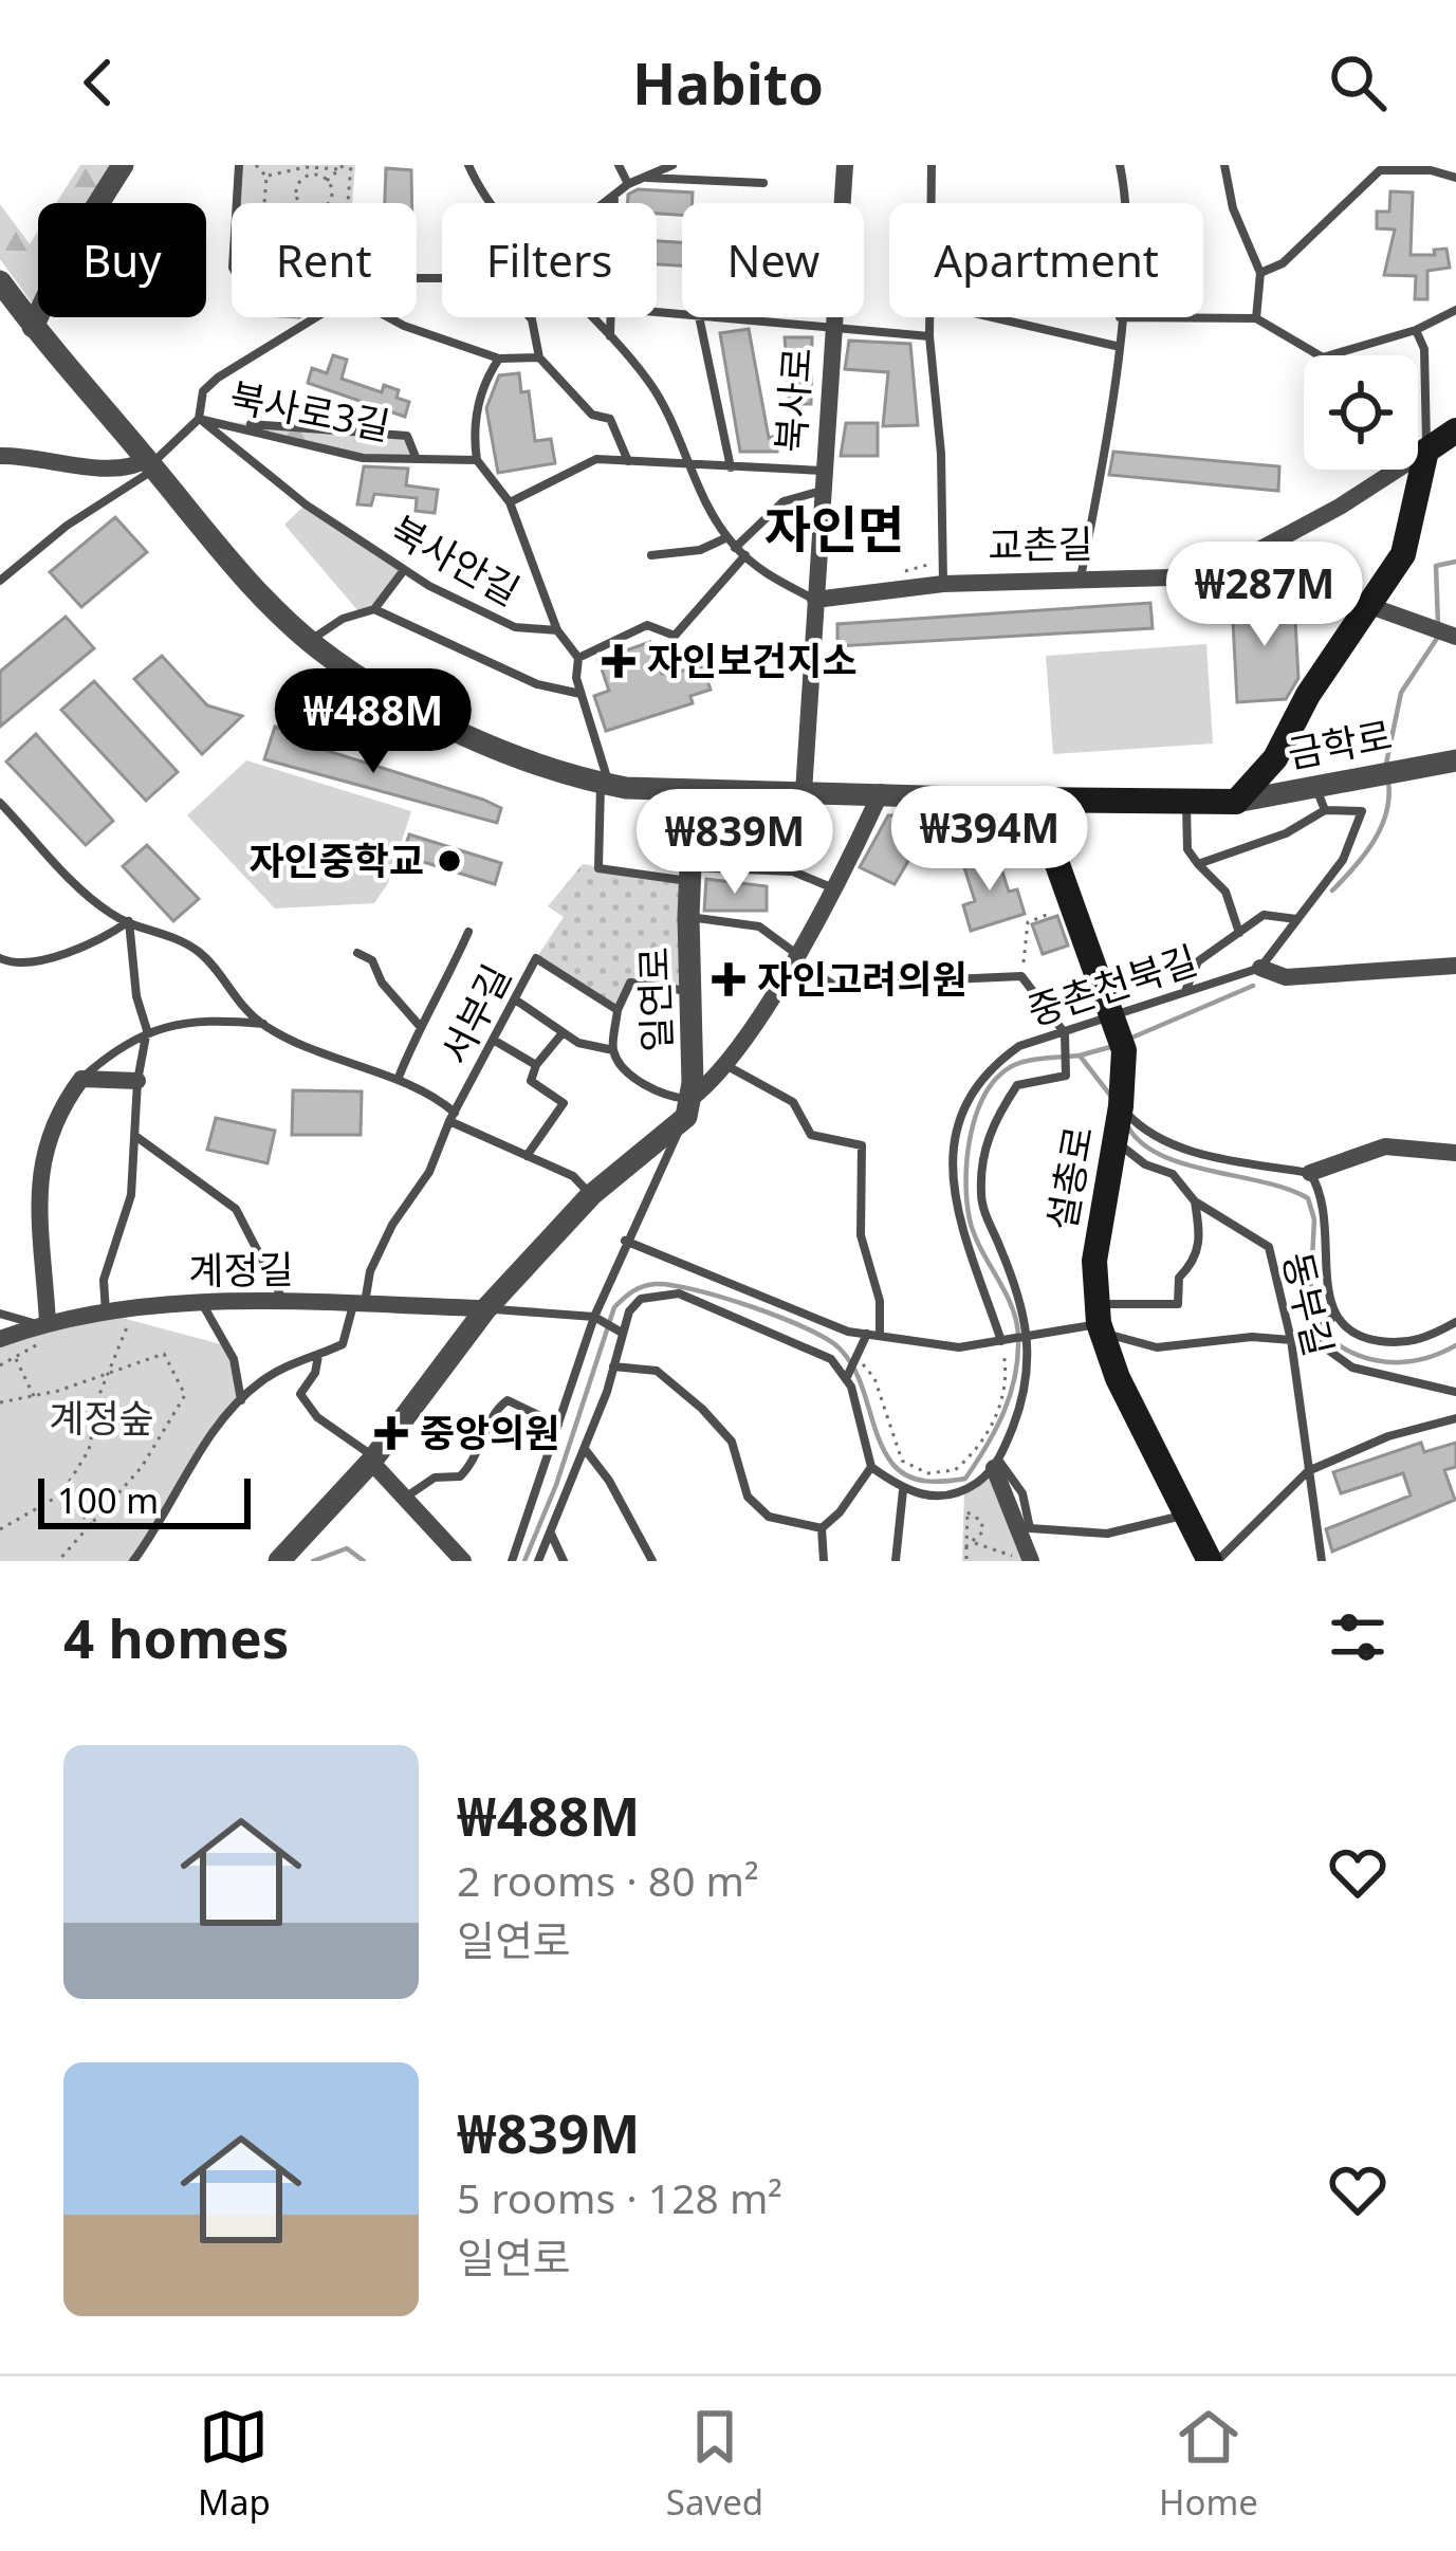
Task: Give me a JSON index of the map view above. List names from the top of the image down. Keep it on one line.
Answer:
{"streets":{"main road":["교촌길","금학로","설총로"],"street":["북사로","일연로","계정길"],"lane":["북사로3길","북사안길","중촌천북길","서부길","동부길"]},"crossings":[["북사로","교촌길"],["북사로","금학로"],["북사로3길","북사안길"],["교촌길","금학로"],["금학로","일연로"],["금학로","설총로"],["중촌천북길","설총로"],["서부길","계정길"],["설총로","동부길"]],"districts":["자인면"],"parks":["계정숲"],"places":{"health":["자인보건지소","자인고려의원","중앙의원"],"other":["자인중학교"]},"scale_bar":"100 m","page":{"header":"Habito","chip":["Buy","Rent","Filters","New","Apartment"],"price":["₩287M","₩488M","₩394M","₩839M"],"scale":"100 m","heading":"4 homes","list":[{"name":"₩488M","note":"2 rooms · 80 m² · 일연로"},{"name":"₩839M","note":"5 rooms · 128 m² · 일연로"}],"tabs":["Map","Saved","Home"]}}
